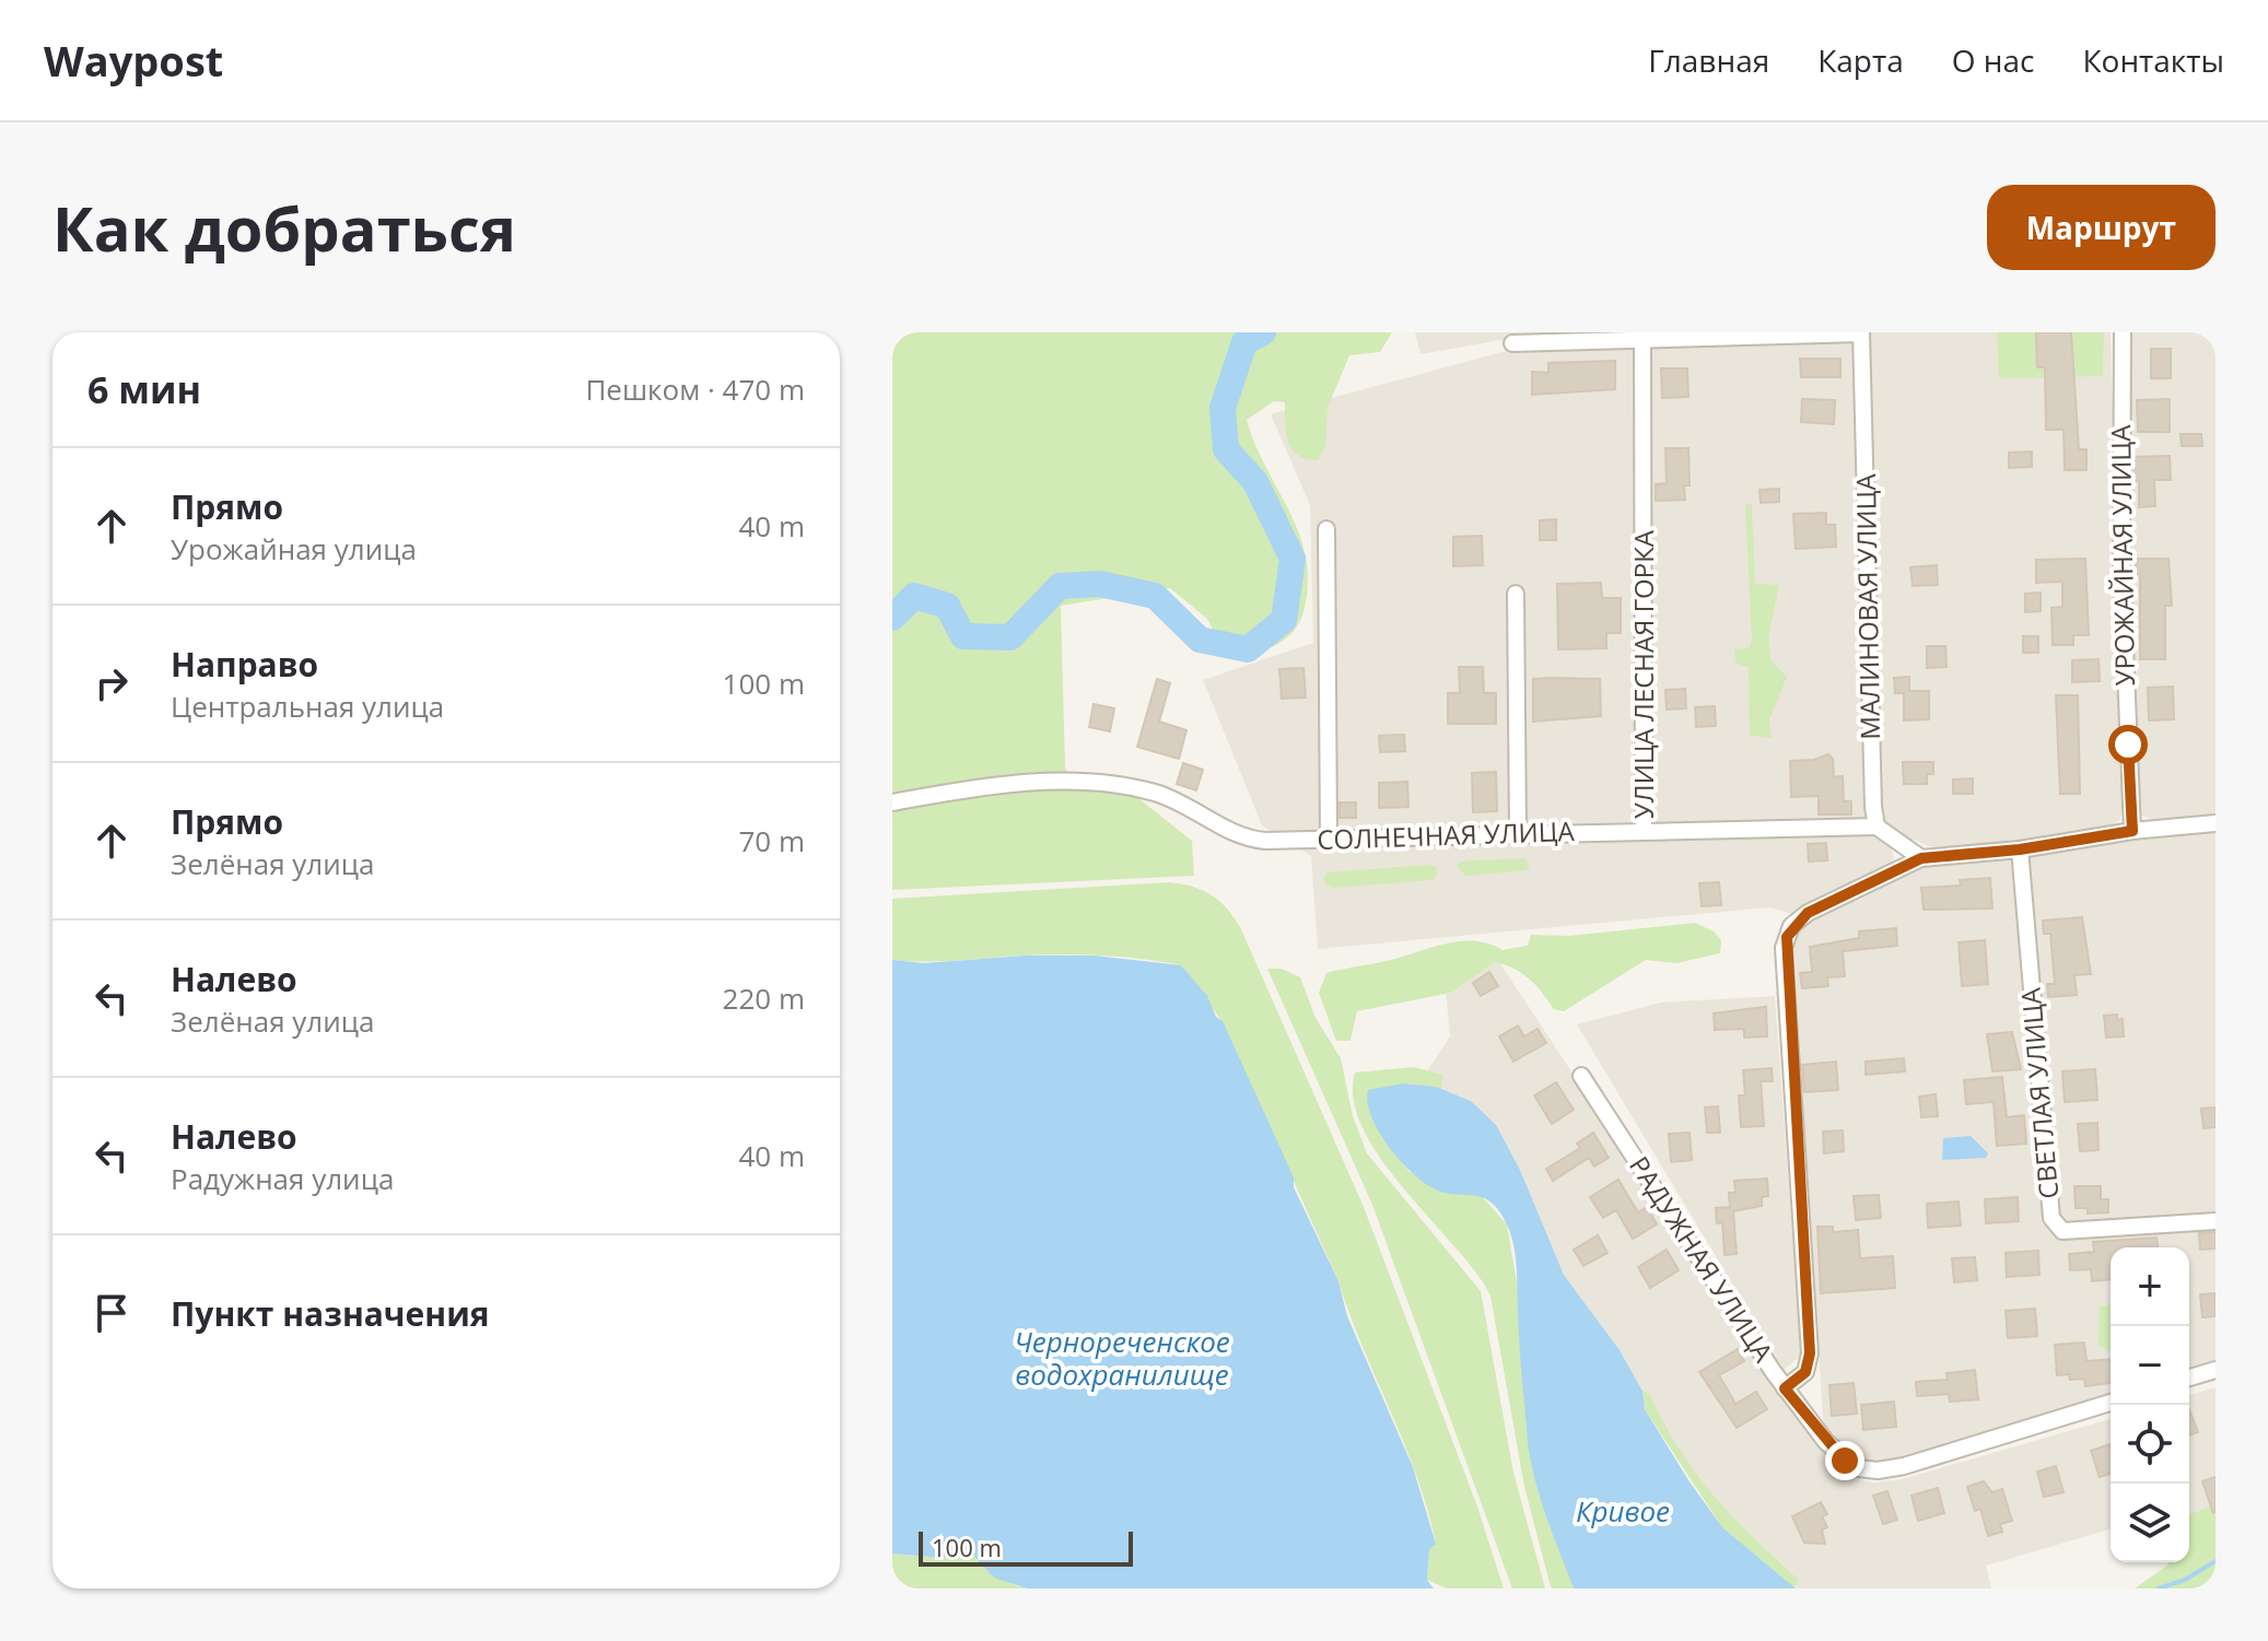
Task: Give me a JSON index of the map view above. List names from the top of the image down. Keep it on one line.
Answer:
{"streets":{"street":["УРОЖАЙНАЯ УЛИЦА","МАЛИНОВАЯ УЛИЦА","УЛИЦА ЛЕСНАЯ ГОРКА","СОЛНЕЧНАЯ УЛИЦА","СВЕТЛАЯ УЛИЦА","РАДУЖНАЯ УЛИЦА"]},"crossings":[["МАЛИНОВАЯ УЛИЦА","УЛИЦА ЛЕСНАЯ ГОРКА"],["УЛИЦА ЛЕСНАЯ ГОРКА","СОЛНЕЧНАЯ УЛИЦА"]],"water":["Чернореченское водохранилище","Кривое"],"scale_bar":"100 m","page":{"header":"Waypost","nav":["Главная","Карта","О нас","Контакты"],"buttons":"Маршрут","title":"Как добраться","heading":["6 мин","Пешком · 470 m"],"list":[["Прямо","Урожайная улица","40 m"],["Направо","Центральная улица","100 m"],["Прямо","Зелёная улица","70 m"],["Налево","Зелёная улица","220 m"],["Налево","Радужная улица","40 m"],"Пункт назначения"],"map_buttons":["+","−"],"scale":"100 m"}}
